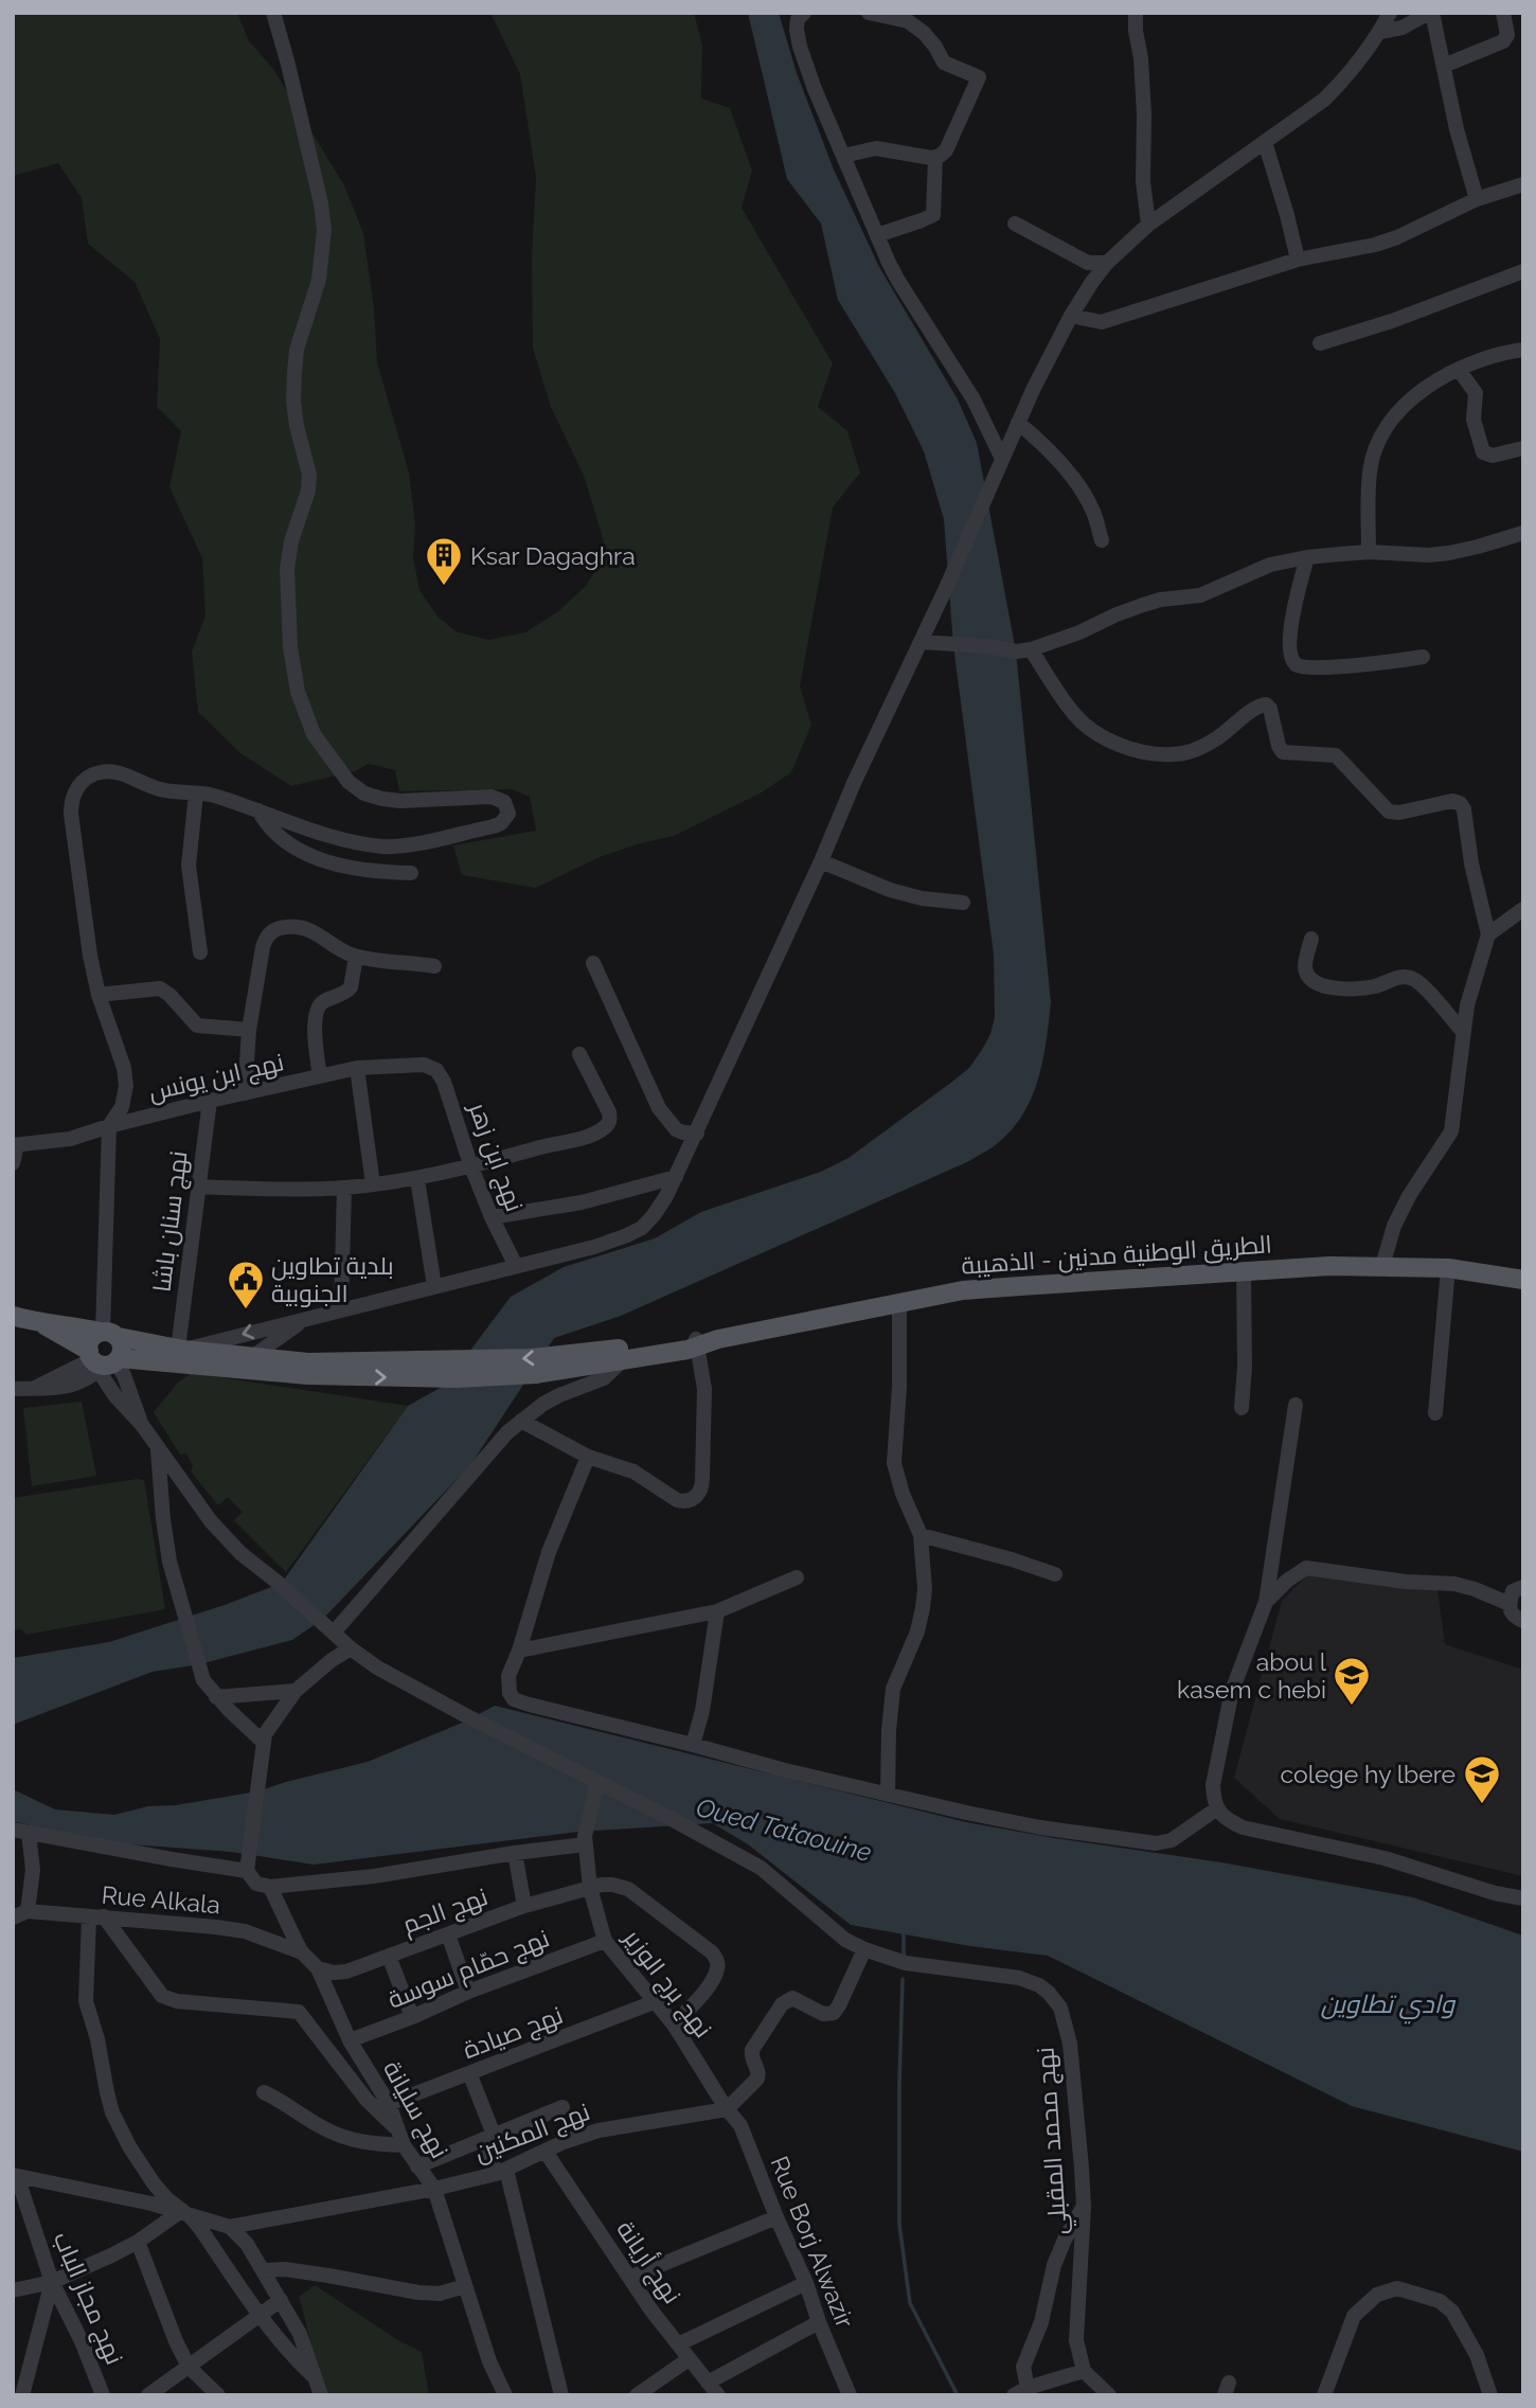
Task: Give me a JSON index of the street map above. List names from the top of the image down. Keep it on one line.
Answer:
{"streets":{"main road":["الطريق الوطنية مدنين - الذهيبة"],"street":["نهج ابن يونس","نهج ابن زهر","نهج سنان باشا","Rue Alkala","نهج الجم","نهج حمّام سوسة","نهج برج الوزير","نهج صيادة","نهج سليانة","نهج المكنين","نهج محمد المقبلي","Rue Borj Alwazir","نهج أريانة","نهج مجاز الباب"]},"crossings":[["نهج ابن يونس","نهج ابن زهر"],["نهج ابن يونس","نهج سنان باشا"],["نهج سنان باشا","الطريق الوطنية مدنين - الذهيبة"],["الطريق الوطنية مدنين - الذهيبة","نهج محمد المقبلي"],["Rue Alkala","نهج سليانة"],["نهج الجم","نهج برج الوزير"],["نهج الجم","نهج سليانة"],["نهج حمّام سوسة","نهج برج الوزير"],["نهج حمّام سوسة","نهج سليانة"],["نهج برج الوزير","نهج صيادة"],["نهج برج الوزير","نهج المكنين"],["نهج برج الوزير","Rue Borj Alwazir"],["نهج صيادة","نهج سليانة"],["نهج سليانة","نهج المكنين"],["نهج المكنين","Rue Borj Alwazir"],["نهج المكنين","نهج أريانة"],["نهج المكنين","نهج مجاز الباب"]],"water":["Oued Tataouine","وادي تطاوين"],"places":{"building":["Ksar Dagaghra"],"public building":["بلدية تطاوين الجنوبية"],"school or university":["abou l kasem c hebi","colege hy lbere"]}}
